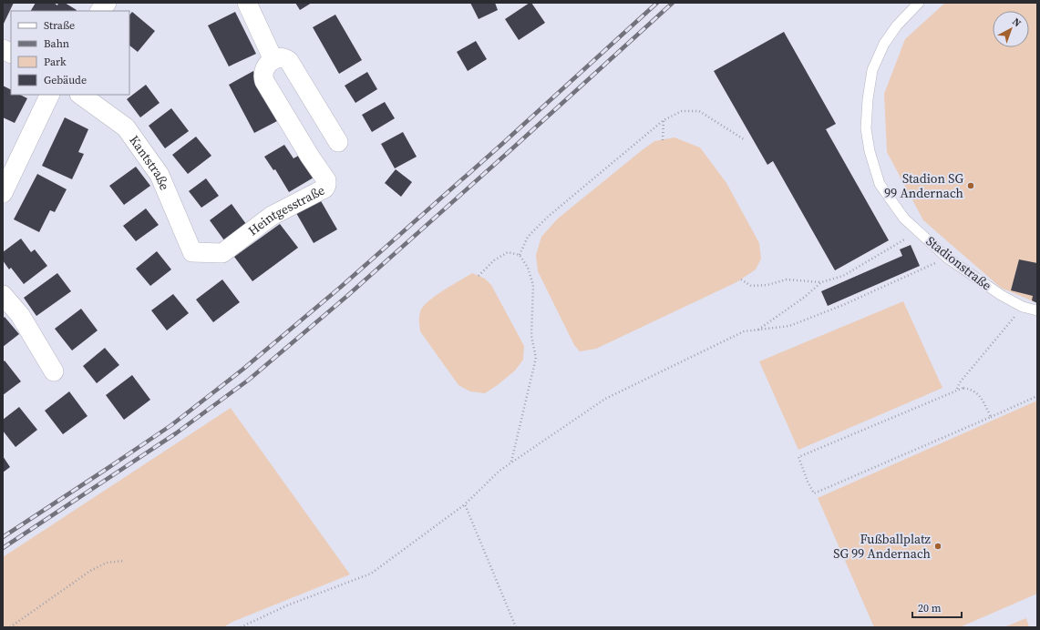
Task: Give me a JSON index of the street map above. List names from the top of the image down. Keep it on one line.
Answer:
{"streets":{"street":["Kantstraße","Heintgesstraße"],"lane":["Stadionstraße"]},"crossings":[["Kantstraße","Heintgesstraße"]],"places":["Stadion SG 99 Andernach","Fußballplatz SG 99 Andernach"],"legend":["Straße","Bahn","Park","Gebäude"],"scale_bar":"20 m","north":"top right"}
